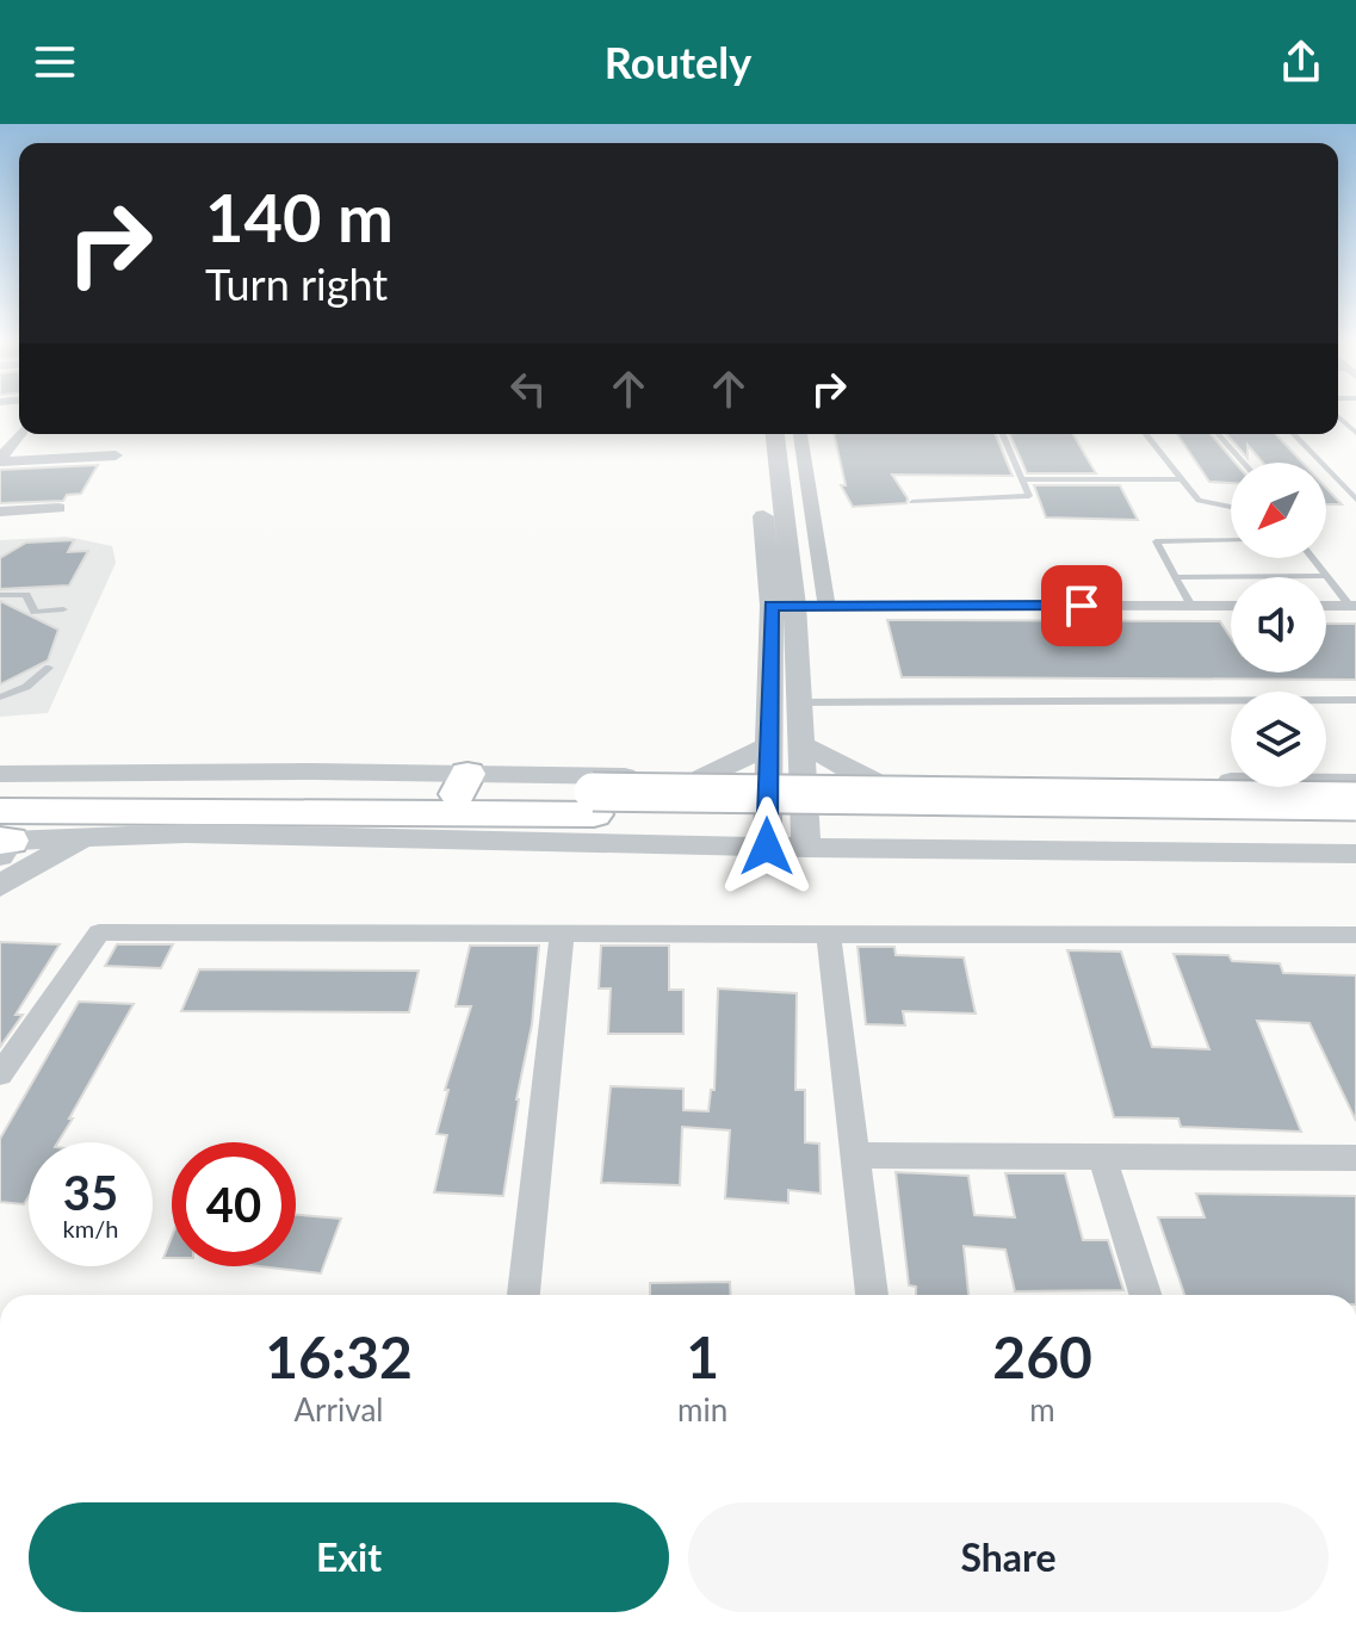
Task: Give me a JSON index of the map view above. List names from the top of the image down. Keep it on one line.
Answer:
{"north":"bottom left","page":{"header":"Routely","turn":["140 m","Turn right"],"speed":"35 km/h","limit":"40","eta":["16:32","Arrival","1","min","260","m"],"buttons":["Exit","Share"]}}
